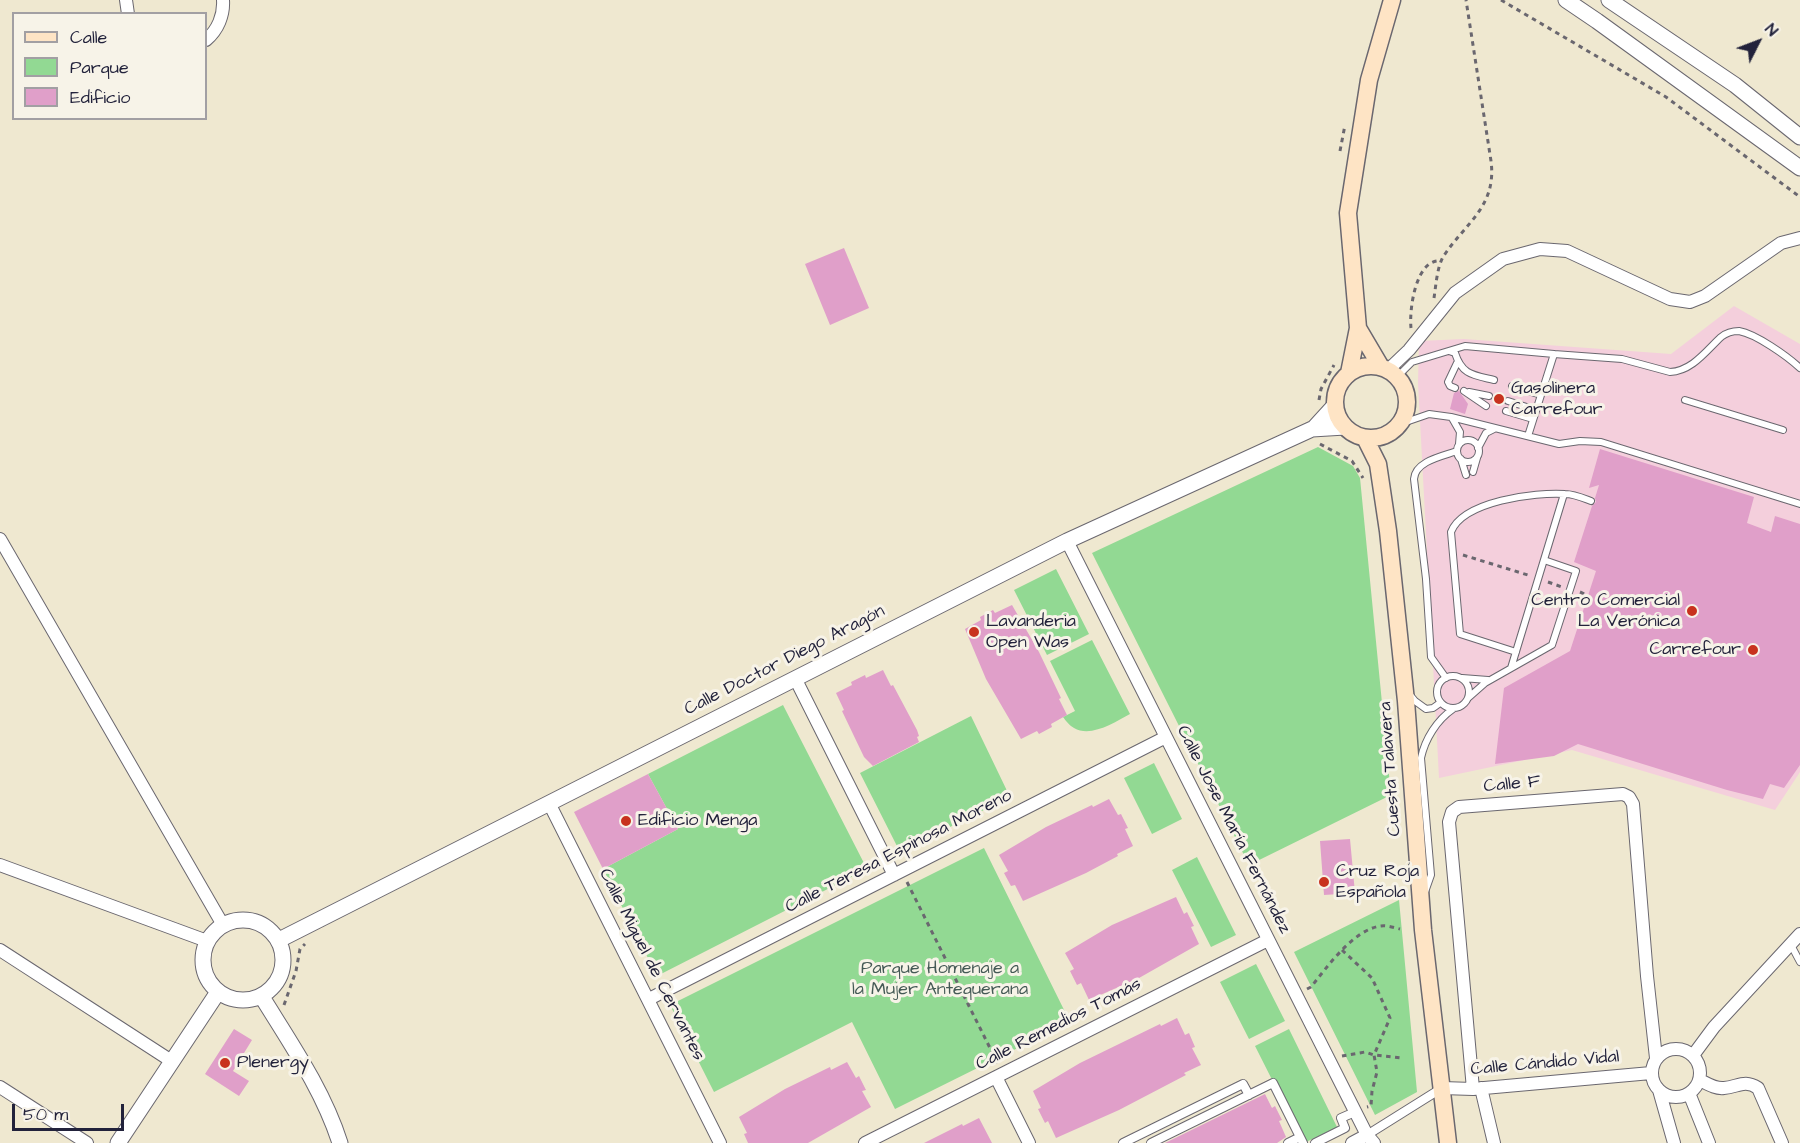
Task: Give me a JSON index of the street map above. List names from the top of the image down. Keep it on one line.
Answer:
{"streets":{"main road":["Cuesta Talavera"],"street":["Calle Doctor Diego Aragón","Calle F","Calle Jose María Fernández","Calle Teresa Espinosa Moreno","Calle Miguel de Cervantes","Calle Remedios Tomás","Calle Cándido Vidal"]},"crossings":[["Calle Doctor Diego Aragón","Cuesta Talavera"],["Calle Doctor Diego Aragón","Calle Jose María Fernández"],["Calle Doctor Diego Aragón","Calle Miguel de Cervantes"],["Cuesta Talavera","Calle Cándido Vidal"],["Calle F","Calle Cándido Vidal"],["Calle Jose María Fernández","Calle Teresa Espinosa Moreno"],["Calle Jose María Fernández","Calle Remedios Tomás"],["Calle Teresa Espinosa Moreno","Calle Miguel de Cervantes"]],"parks":["Parque Homenaje a la Mujer Antequerana"],"places":["Gasolinera Carrefour","Centro Comercial La Verónica","Lavanderia Open Was","Carrefour","Edificio Menga","Cruz Roja Española","Plenergy"],"legend":["Calle","Parque","Edificio"],"scale_bar":"50 m","north":"top right"}
